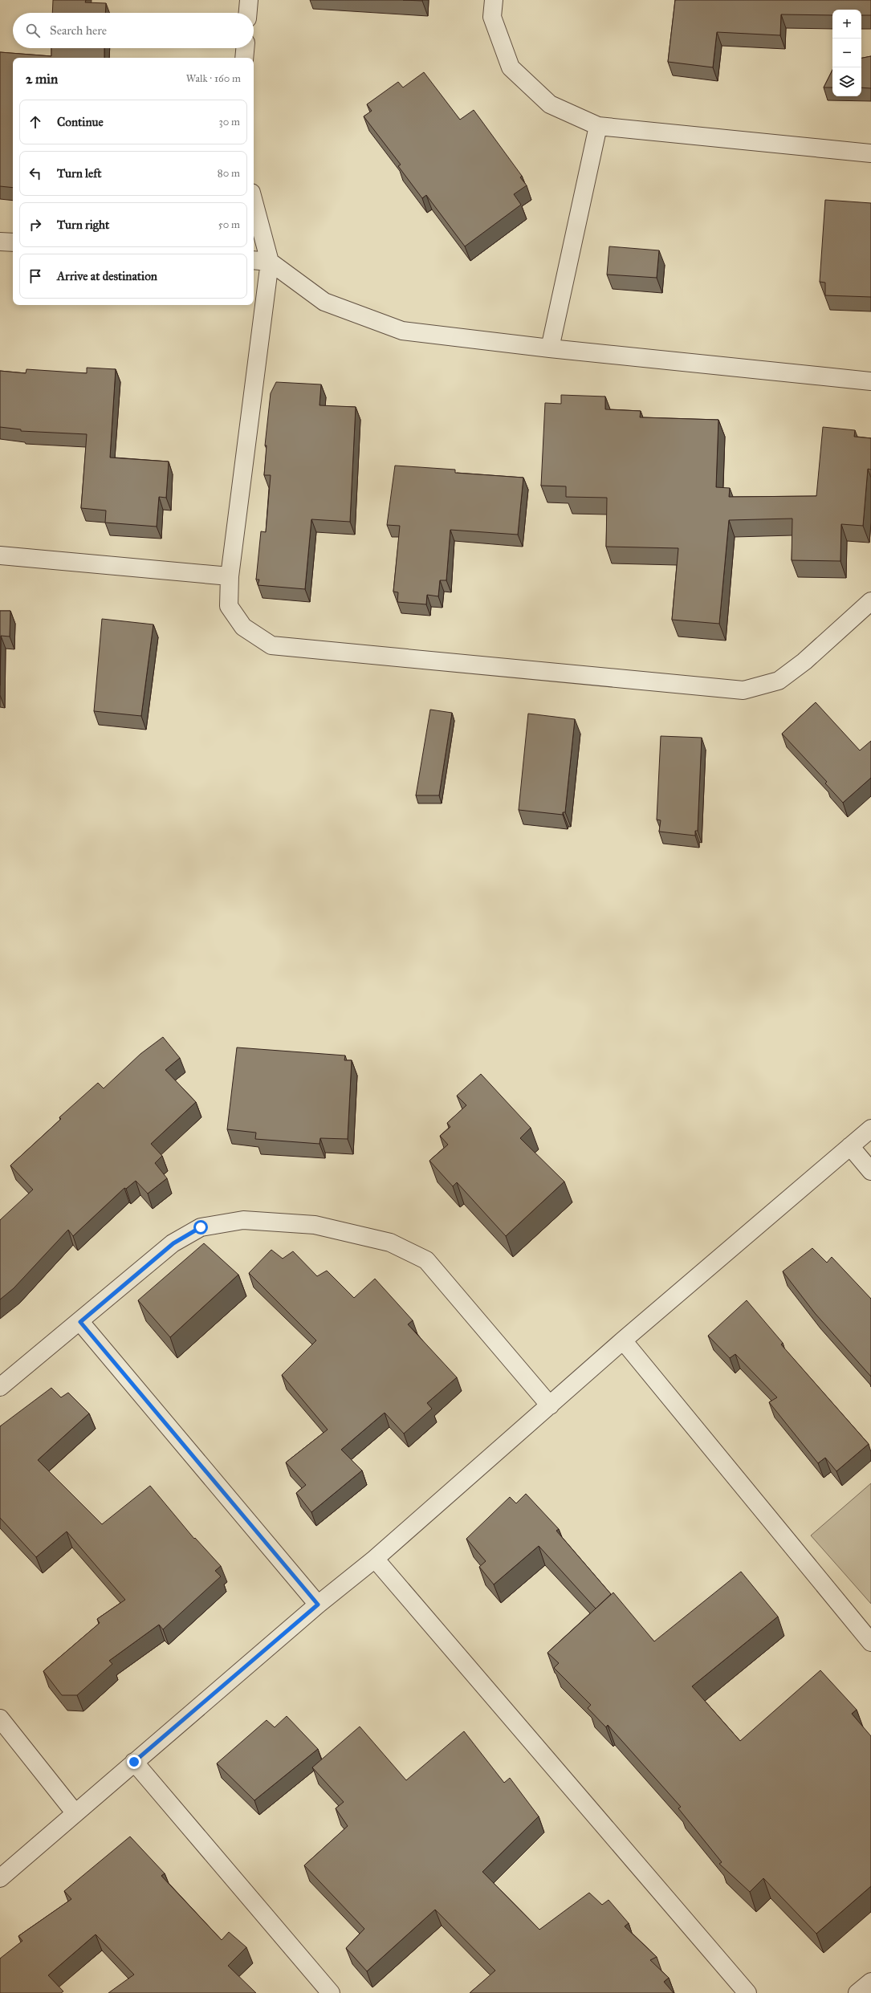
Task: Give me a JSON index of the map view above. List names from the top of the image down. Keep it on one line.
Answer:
{"page":{"map_buttons":["+","−"],"search":"Search here","heading":["2 min","Walk · 160 m"],"list":[["Continue","30 m"],["Turn left","80 m"],["Turn right","50 m"],"Arrive at destination"]}}
